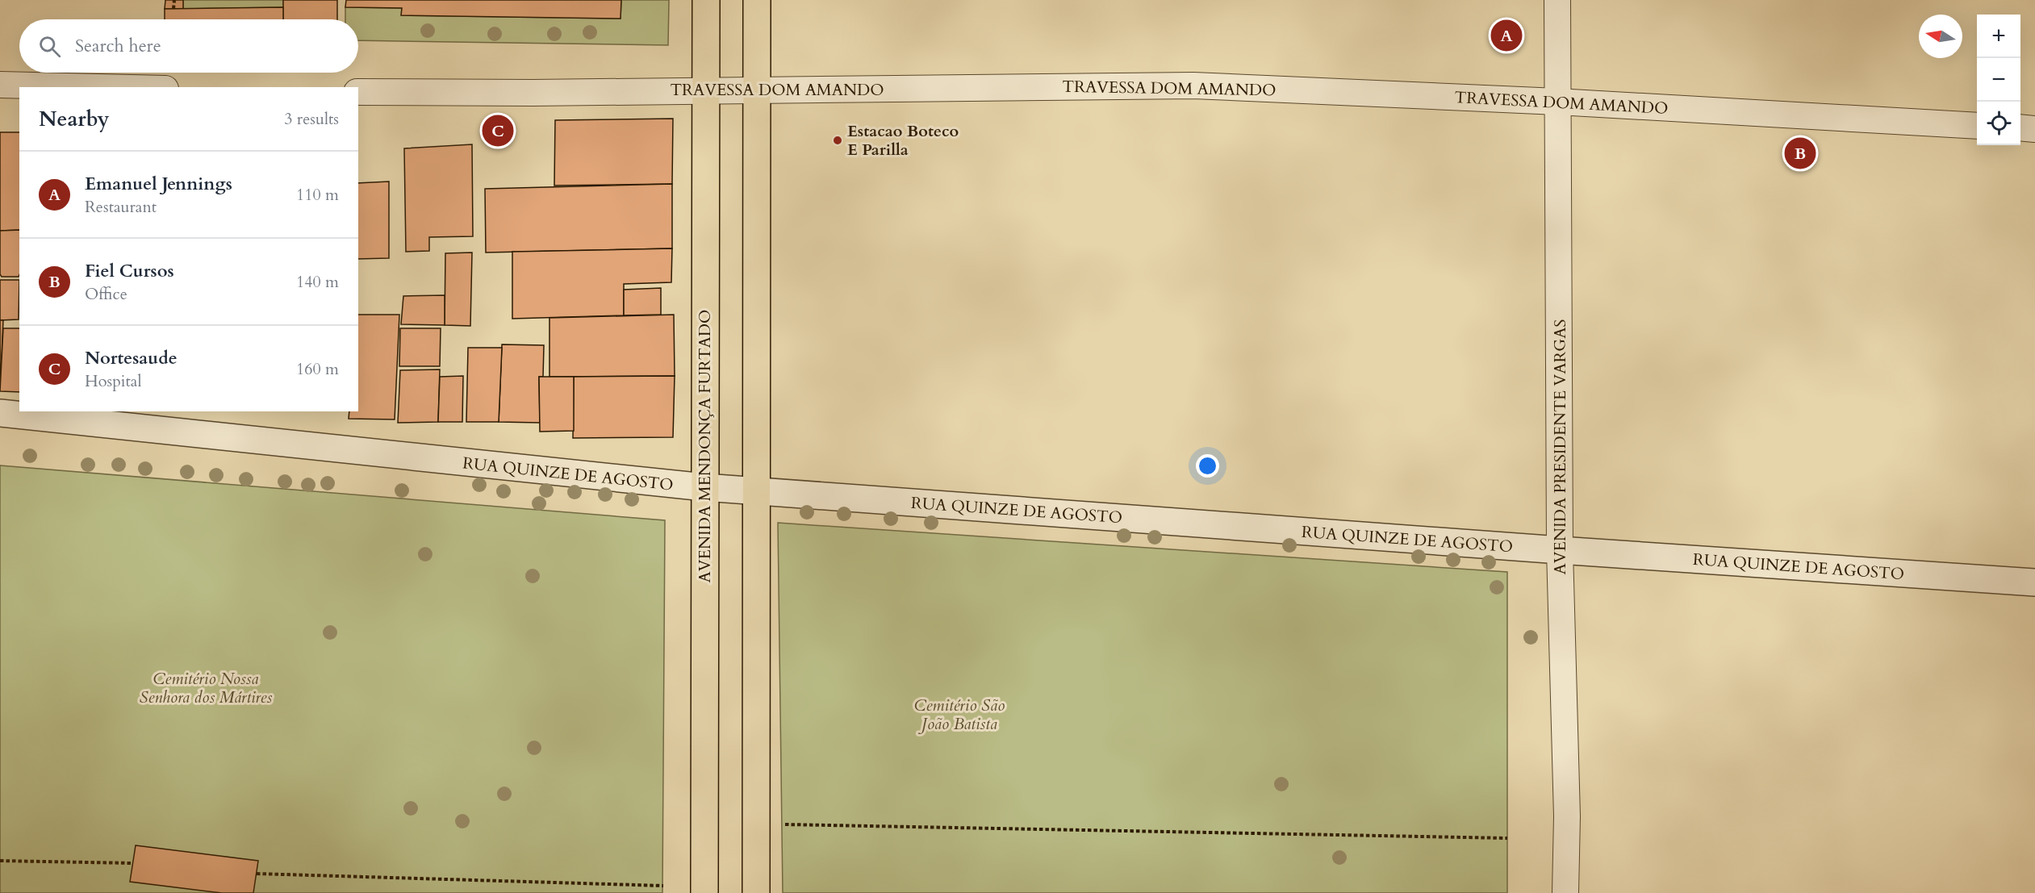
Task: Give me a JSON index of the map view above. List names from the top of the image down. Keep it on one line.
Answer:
{"streets":{"main road":["AVENIDA MENDONÇA FURTADO"],"street":["TRAVESSA DOM AMANDO","AVENIDA PRESIDENTE VARGAS","RUA QUINZE DE AGOSTO"]},"crossings":[["TRAVESSA DOM AMANDO","AVENIDA MENDONÇA FURTADO"],["TRAVESSA DOM AMANDO","AVENIDA PRESIDENTE VARGAS"],["AVENIDA MENDONÇA FURTADO","RUA QUINZE DE AGOSTO"],["AVENIDA PRESIDENTE VARGAS","RUA QUINZE DE AGOSTO"]],"parks":["Cemitério Nossa Senhora dos Mártires","Cemitério São João Batista"],"places":["Estacao Boteco E Parilla"],"north":"left","page":{"map_buttons":["+","−"],"pins":["A","C","B"],"search":"Search here","heading":["Nearby","3 results"],"list":[{"mark":"A","name":"Emanuel Jennings","note":"Restaurant","value":"110 m"},{"mark":"B","name":"Fiel Cursos","note":"Office","value":"140 m"},{"mark":"C","name":"Nortesaude","note":"Hospital","value":"160 m"}]}}
